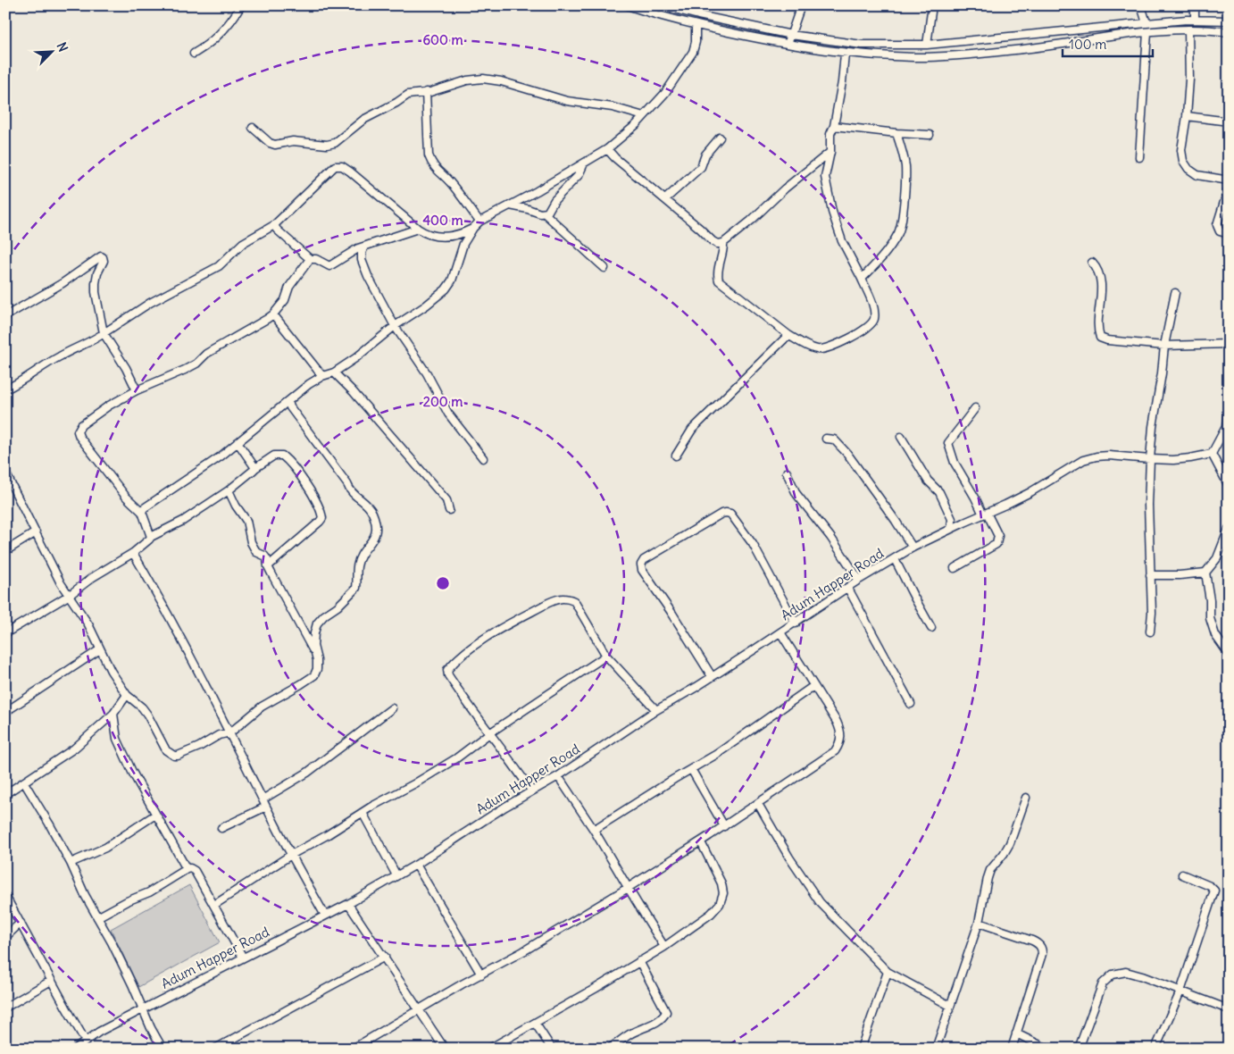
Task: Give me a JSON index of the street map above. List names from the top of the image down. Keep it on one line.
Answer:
{"streets":{"street":["Adum Happer Road"]},"scale_bar":"100 m","north":"top right","rings":["600 m","400 m","200 m"]}
